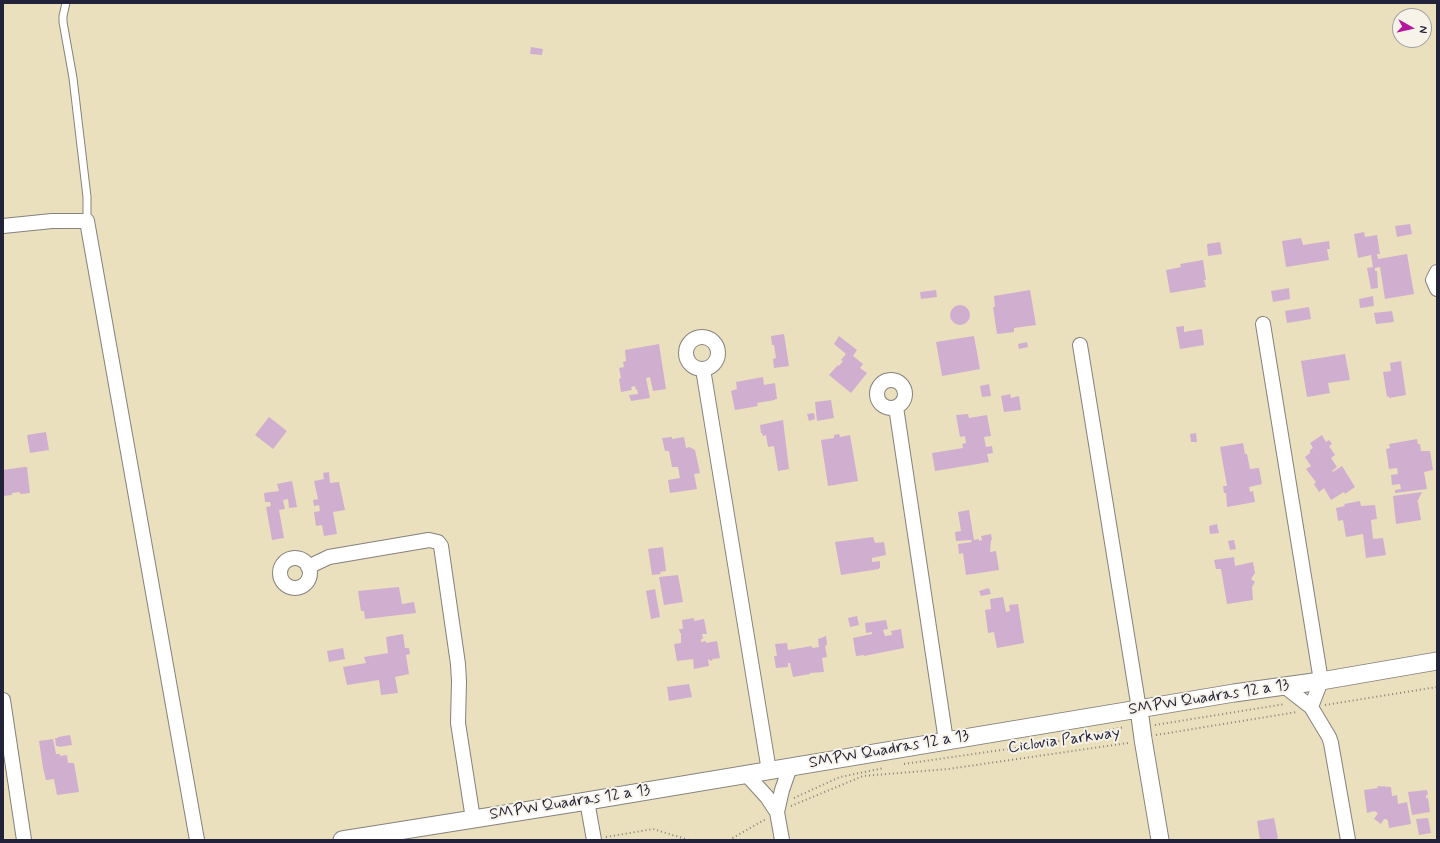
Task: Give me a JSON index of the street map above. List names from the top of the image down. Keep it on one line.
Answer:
{"streets":{"street":["SMPW Quadras 12 a 13"],"path":["Ciclovia Parkway"]},"north":"right"}
